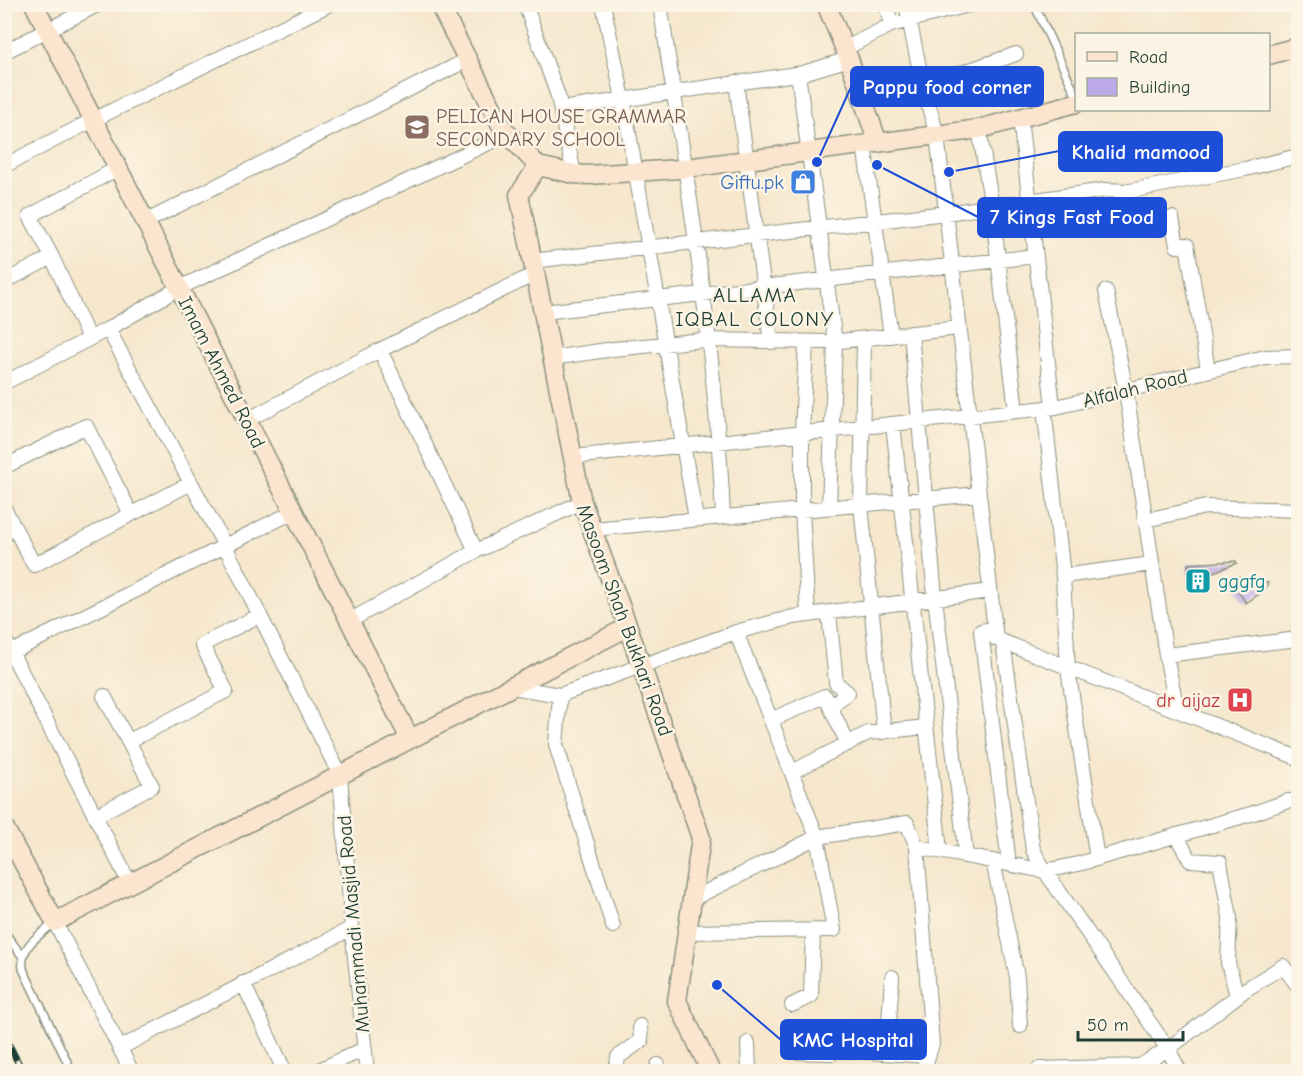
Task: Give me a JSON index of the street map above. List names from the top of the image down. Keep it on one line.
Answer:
{"streets":{"street":["Imam Ahmed Road","Alfalah Road","Masoom Shah Bukhari Road","Muhammadi Masjid Road"]},"crossings":[["Alfalah Road","Masoom Shah Bukhari Road"]],"districts":["ALLAMA IQBAL COLONY"],"places":{"school or university":["PELICAN HOUSE GRAMMAR SECONDARY SCHOOL"],"other":["Pappu food corner","7 Kings Fast Food","Khalid mamood","KMC Hospital"],"shop":["Giftu.pk"],"building":["gggfg"],"hospital":["dr aijaz"]},"legend":["Road","Building"],"scale_bar":"50 m"}
